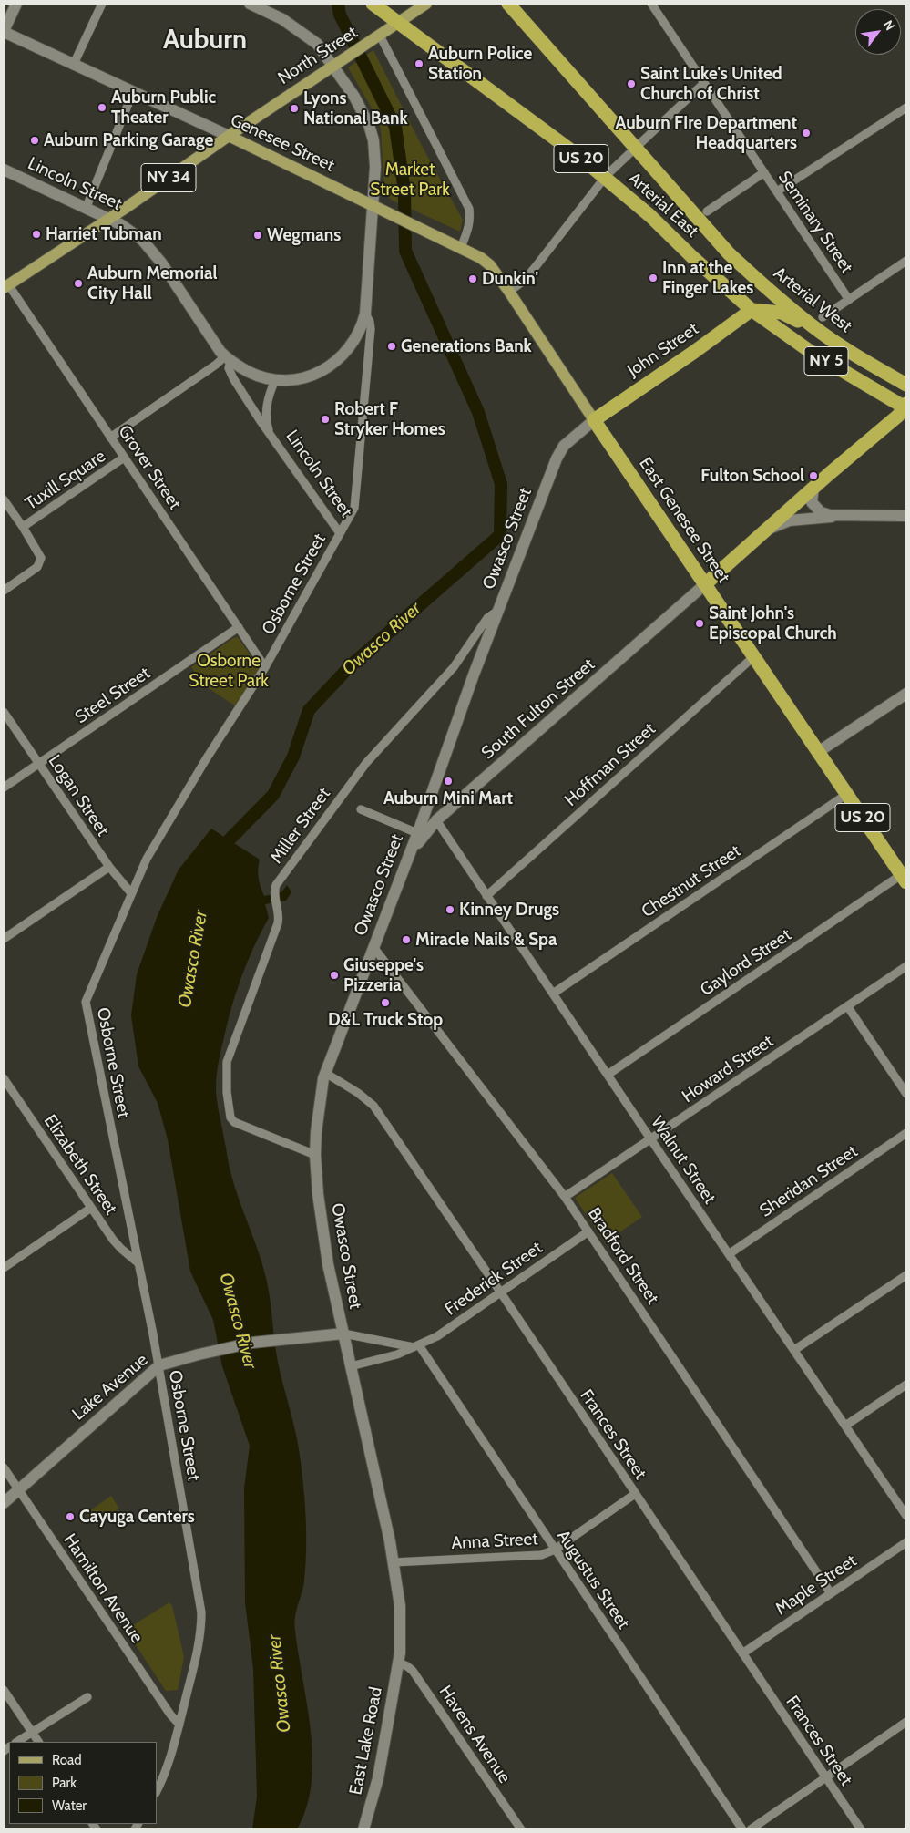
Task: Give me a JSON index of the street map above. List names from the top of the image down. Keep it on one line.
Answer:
{"streets":{"highway":["US 20","Arterial East","Arterial West","John Street","NY 5","East Genesee Street"],"main road":["North Street","Genesee Street","NY 34","Lincoln Street","Owasco Street","South Fulton Street","Lake Avenue","East Lake Road"],"street":["Seminary Street","Grover Street","Tuxill Square","Osborne Street","Steel Street","Hoffman Street","Logan Street","Miller Street","Chestnut Street","Gaylord Street","Howard Street","Walnut Street","Elizabeth Street","Sheridan Street","Bradford Street","Frederick Street","Frances Street","Anna Street","Augustus Street","Maple Street","Hamilton Avenue","Havens Avenue"]},"crossings":[["North Street","Genesee Street"],["North Street","US 20"],["North Street","NY 34"],["North Street","Arterial East"],["Genesee Street","NY 34"],["Genesee Street","East Genesee Street"],["US 20","Arterial East"],["NY 34","Lincoln Street"],["NY 34","Grover Street"],["Lincoln Street","Osborne Street"],["Arterial East","John Street"],["John Street","East Genesee Street"],["John Street","Owasco Street"],["Grover Street","Tuxill Square"],["Grover Street","Osborne Street"],["Grover Street","Steel Street"],["East Genesee Street","Owasco Street"],["East Genesee Street","South Fulton Street"],["East Genesee Street","Hoffman Street"],["East Genesee Street","Chestnut Street"],["East Genesee Street","Gaylord Street"],["Owasco Street","South Fulton Street"],["Owasco Street","Miller Street"],["Owasco Street","Bradford Street"],["Owasco Street","Frederick Street"],["Owasco Street","Lake Avenue"],["Owasco Street","Frances Street"],["Owasco Street","Anna Street"],["Owasco Street","Havens Avenue"],["Owasco Street","East Lake Road"],["Osborne Street","Logan Street"],["Osborne Street","Elizabeth Street"],["Osborne Street","Lake Avenue"],["Osborne Street","Hamilton Avenue"],["Steel Street","Logan Street"],["South Fulton Street","Walnut Street"],["Hoffman Street","Walnut Street"],["Chestnut Street","Walnut Street"],["Gaylord Street","Walnut Street"],["Howard Street","Walnut Street"],["Howard Street","Bradford Street"],["Walnut Street","Sheridan Street"],["Bradford Street","Frederick Street"],["Bradford Street","Maple Street"],["Frederick Street","Frances Street"],["Frederick Street","Augustus Street"],["Lake Avenue","Hamilton Avenue"],["Frances Street","Anna Street"],["Frances Street","Maple Street"],["Anna Street","Augustus Street"],["Havens Avenue","East Lake Road"]],"districts":["Auburn"],"water":["Owasco River"],"parks":["Market Street Park","Osborne Street Park"],"places":["Auburn Police Station","Saint Luke's United Church of Christ","Auburn Public Theater","Lyons National Bank","Auburn FIre Department Headquarters","Auburn Parking Garage","Harriet Tubman","Wegmans","Inn at the Finger Lakes","Dunkin'","Auburn Memorial City Hall","Generations Bank","Robert F Stryker Homes","Fulton School","Saint John's Episcopal Church","Auburn Mini Mart","Kinney Drugs","Miracle Nails & Spa","Giuseppe's Pizzeria","D&L Truck Stop","Cayuga Centers"],"legend":["Road","Park","Water"],"north":"top right"}
